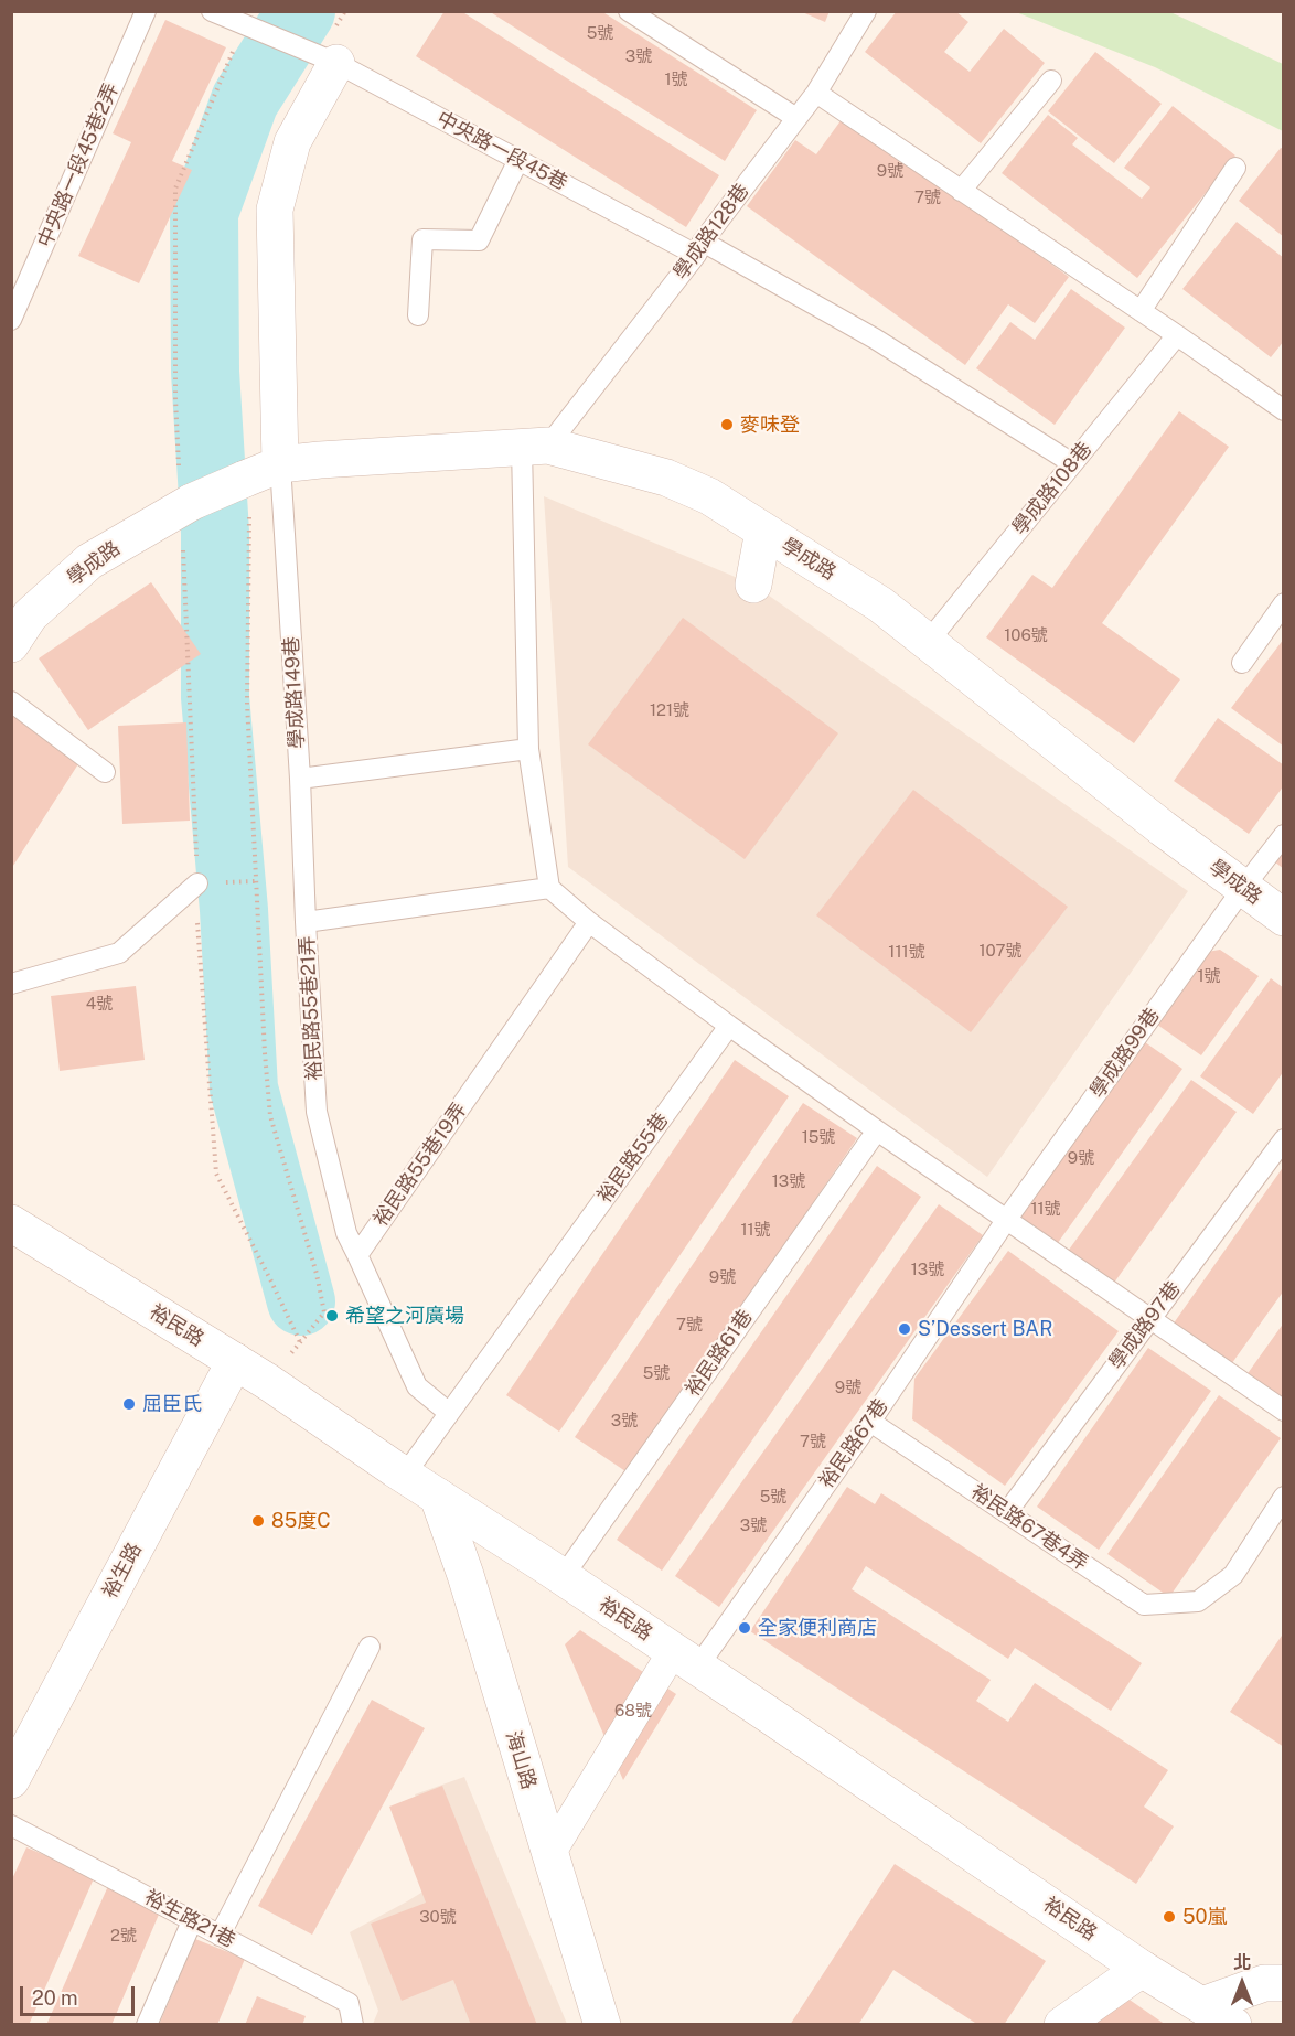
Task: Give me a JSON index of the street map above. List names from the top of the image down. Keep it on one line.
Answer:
{"streets":{"street":["學成路","裕民路","裕生路","海山路"],"lane":["中央路一段45巷","中央路一段45巷2弄","學成路128巷","學成路108巷","學成路149巷","裕民路55巷21弄","學成路99巷","裕民路55巷","裕民路55巷19弄","學成路97巷","裕民路61巷","裕民路67巷","裕民路67巷4弄","裕生路21巷"]},"crossings":[["中央路一段45巷","學成路128巷"],["中央路一段45巷","學成路108巷"],["學成路128巷","學成路"],["學成路108巷","學成路"],["學成路","學成路149巷"],["學成路","學成路99巷"],["學成路149巷","裕民路55巷21弄"],["裕民路55巷21弄","裕民路55巷19弄"],["學成路99巷","裕民路67巷"],["裕民路55巷","裕民路"],["裕民路","裕民路61巷"],["裕民路","裕民路67巷"],["裕民路","裕生路"],["裕民路","海山路"],["學成路97巷","裕民路67巷4弄"],["裕民路67巷","裕民路67巷4弄"]],"places":["麥味登","希望之河廣場","S’Dessert BAR","屈臣氏","85度C","全家便利商店","50嵐"],"house_numbers":["5號","3號","1號","9號","7號","106號","121號","107號","111號","1號","4號","15號","9號","13號","11號","11號","13號","9號","7號","5號","9號","3號","7號","5號","3號","68號","30號","2號"],"scale_bar":"20 m","north":"top"}
